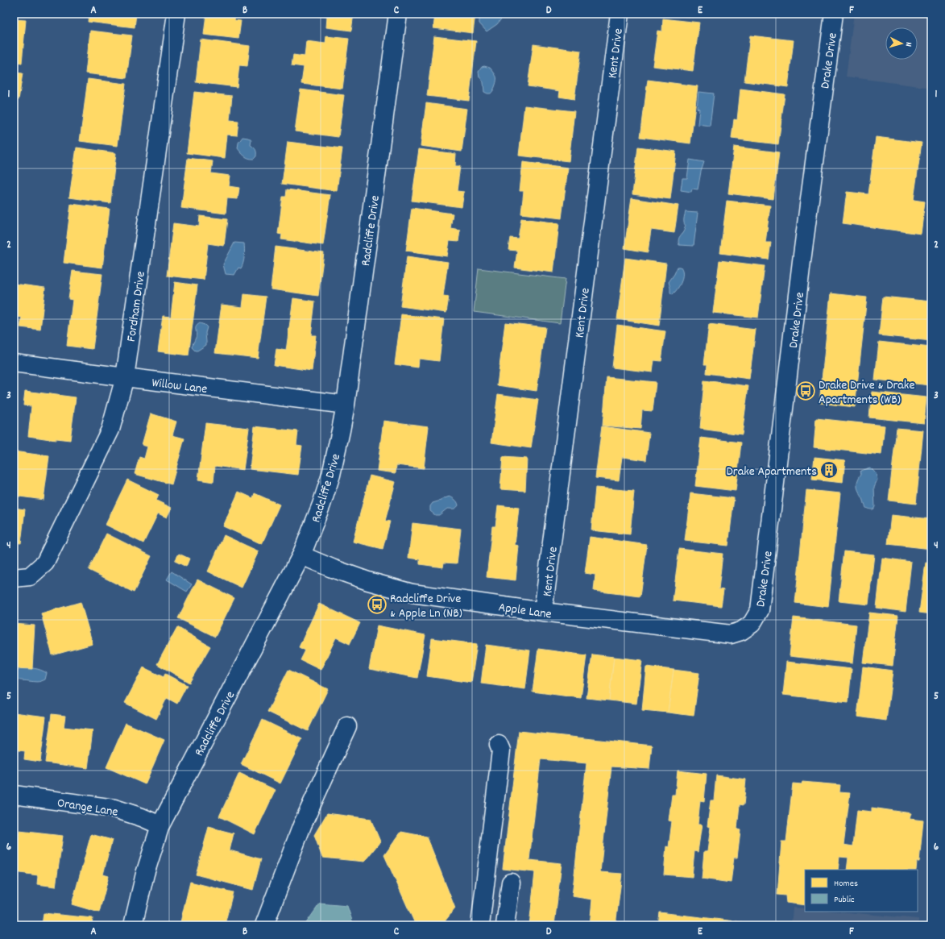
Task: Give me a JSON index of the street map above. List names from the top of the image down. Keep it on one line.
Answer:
{"streets":{"street":["Kent Drive","Drake Drive","Radcliffe Drive","Fordham Drive","Willow Lane","Apple Lane","Orange Lane"]},"crossings":[["Kent Drive","Apple Lane"],["Drake Drive","Apple Lane"],["Radcliffe Drive","Willow Lane"],["Radcliffe Drive","Apple Lane"],["Radcliffe Drive","Orange Lane"],["Fordham Drive","Willow Lane"]],"places":{"bus stop":["Drake Drive & Drake Apartments (WB)","Radcliffe Drive & Apple Ln (NB)"],"building":["Drake Apartments"]},"legend":["Homes","Public"],"north":"right","grid":{"columns":["A","B","C","D","E","F"],"rows":["1","2","3","4","5","6"]}}
